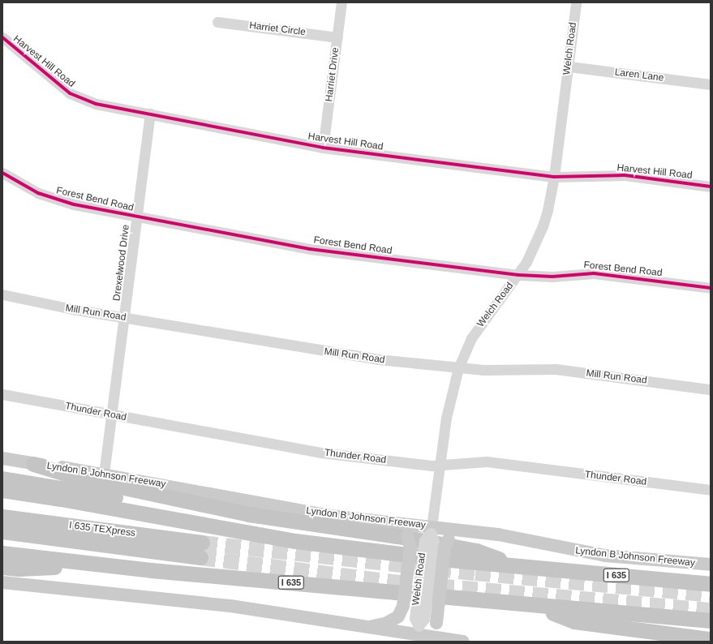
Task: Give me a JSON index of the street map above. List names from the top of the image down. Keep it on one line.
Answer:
{"streets":{"highway":["Lyndon B Johnson Freeway","I 635 TEXpress","I 635"],"street":["Harriet Circle","Welch Road","Harvest Hill Road","Harriet Drive","Laren Lane","Forest Bend Road","Drexelwood Drive","Mill Run Road","Thunder Road"]},"crossings":[["Harriet Circle","Harriet Drive"],["Welch Road","Harvest Hill Road"],["Welch Road","Laren Lane"],["Welch Road","Forest Bend Road"],["Welch Road","Mill Run Road"],["Welch Road","Thunder Road"],["Welch Road","Lyndon B Johnson Freeway"],["Harvest Hill Road","Harriet Drive"],["Harvest Hill Road","Drexelwood Drive"],["Forest Bend Road","Drexelwood Drive"],["Drexelwood Drive","Mill Run Road"],["Drexelwood Drive","Thunder Road"],["Drexelwood Drive","Lyndon B Johnson Freeway"]]}
